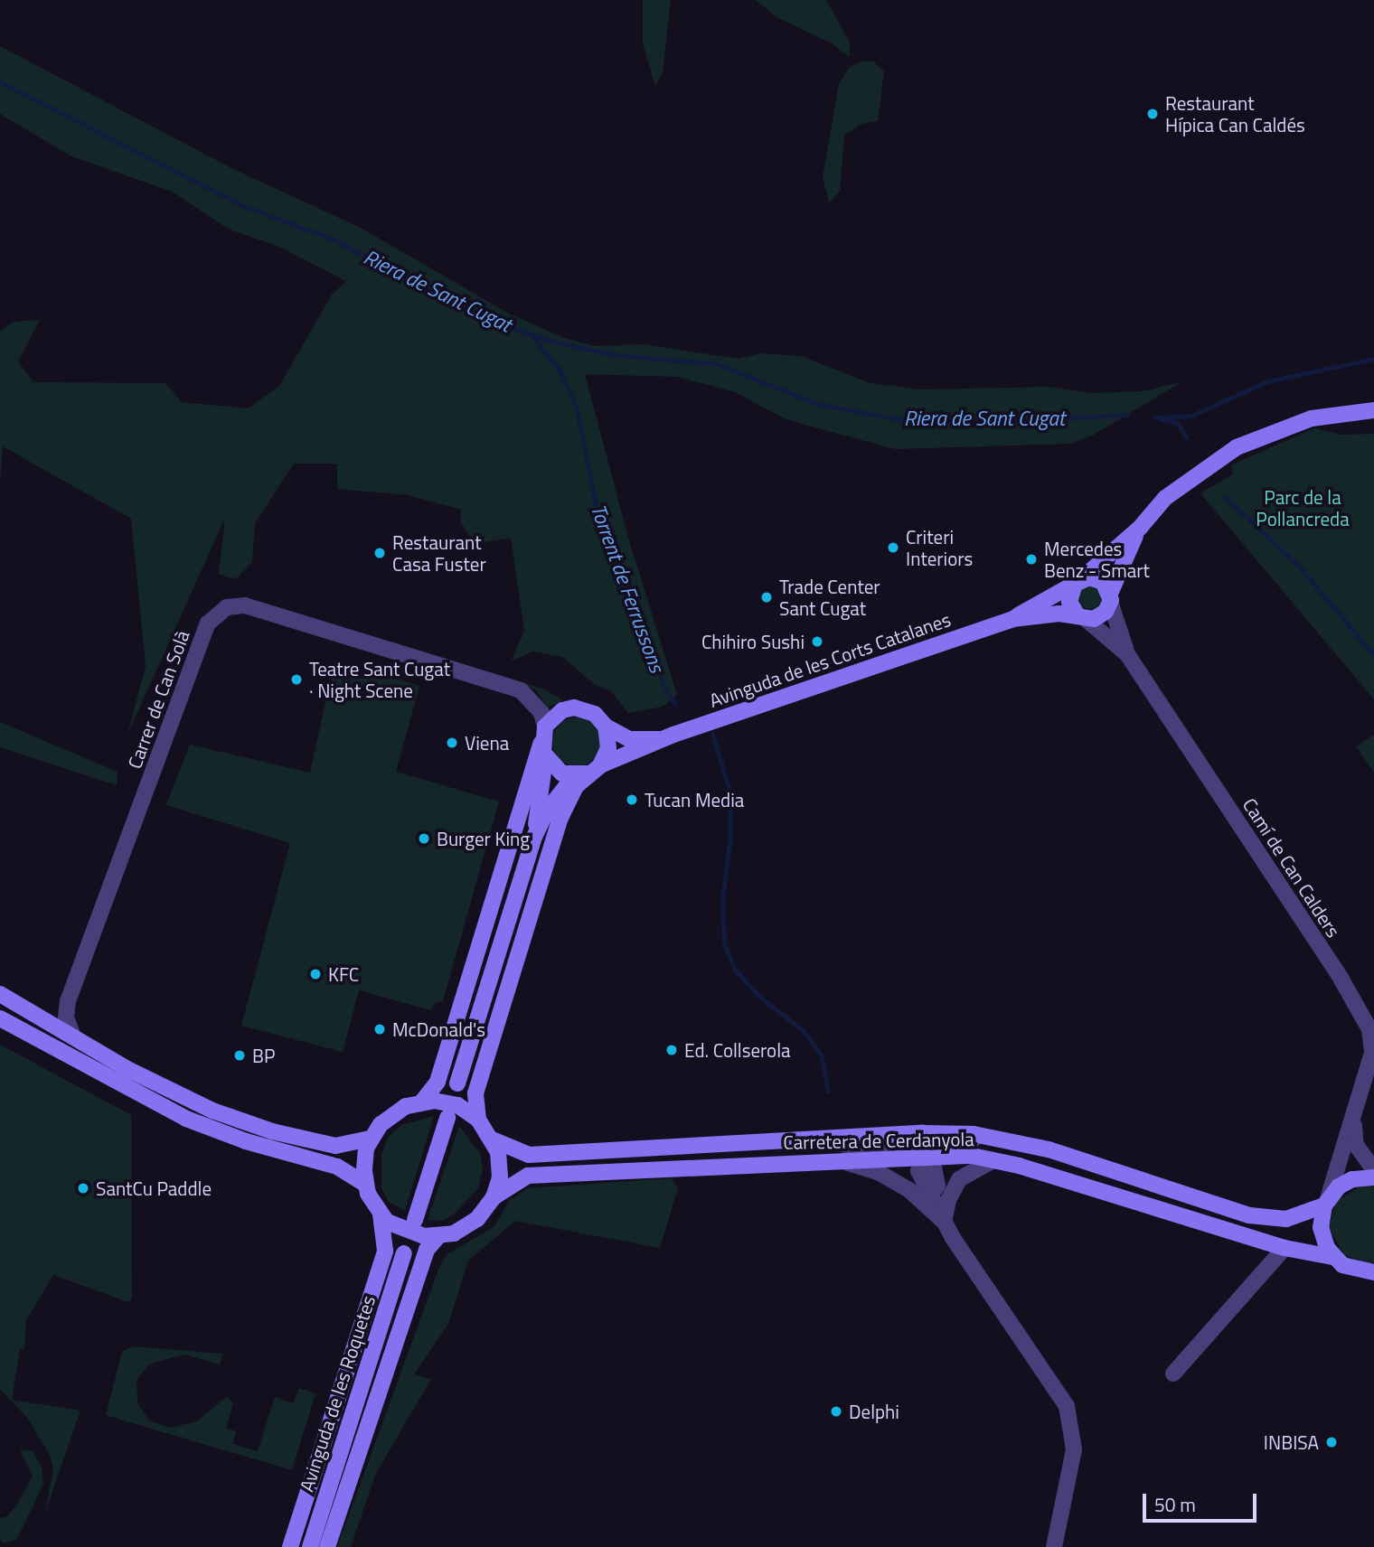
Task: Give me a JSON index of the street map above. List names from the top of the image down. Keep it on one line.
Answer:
{"streets":{"main road":["Avinguda de les Corts Catalanes","Carretera de Cerdanyola","Avinguda de les Roquetes"],"street":["Carrer de Can Solà","Camí de Can Calders"]},"crossings":[["Avinguda de les Corts Catalanes","Carrer de Can Solà"],["Avinguda de les Corts Catalanes","Camí de Can Calders"],["Camí de Can Calders","Carretera de Cerdanyola"]],"water":["Riera de Sant Cugat","Torrent de Ferrussons"],"parks":["Parc de la Pollancreda"],"places":["Restaurant Hípica Can Caldés","Criteri Interiors","Restaurant Casa Fuster","Mercedes Benz - Smart","Trade Center Sant Cugat","Chihiro Sushi","Teatre Sant Cugat · Night Scene","Viena","Tucan Media","Burger King","KFC","McDonald's","Ed. Collserola","BP","SantCu Paddle","Delphi","INBISA"],"scale_bar":"50 m"}
